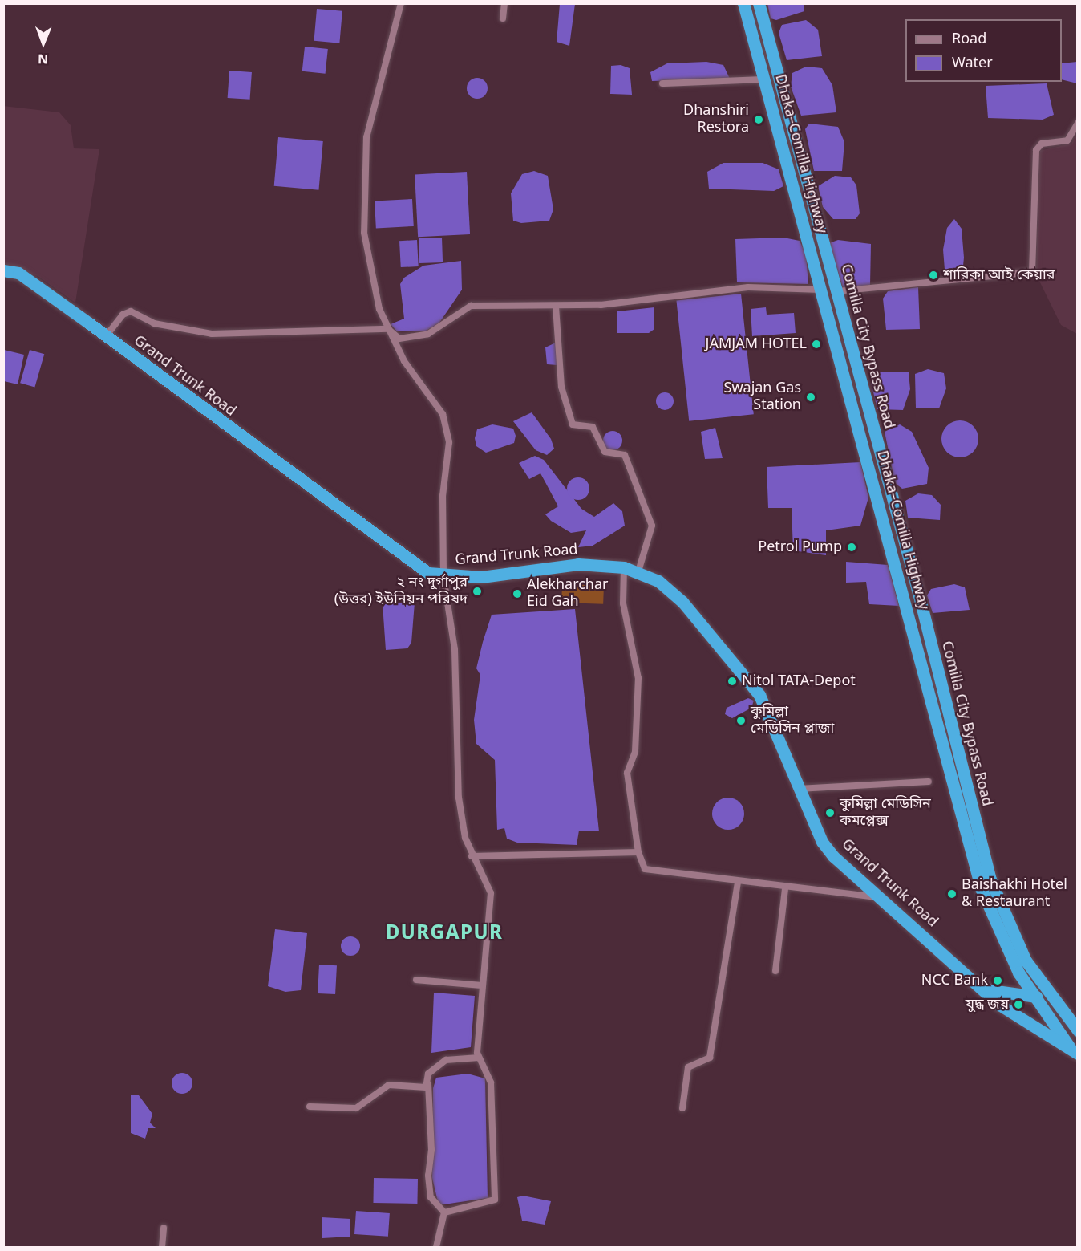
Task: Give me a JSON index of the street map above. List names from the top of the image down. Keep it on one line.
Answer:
{"streets":{"highway":["Dhaka–Comilla Highway","Comilla City Bypass Road","Grand Trunk Road"]},"crossings":[["Dhaka–Comilla Highway","Comilla City Bypass Road"],["Dhaka–Comilla Highway","Grand Trunk Road"],["Comilla City Bypass Road","Grand Trunk Road"]],"districts":["DURGAPUR"],"places":["Dhanshiri Restora","শারিকা আই কেয়ার","JAMJAM HOTEL","Swajan Gas Station","Petrol Pump","২ নং দূর্গাপুর (উত্তর) ইউনিয়ন পরিষদ","Alekharchar Eid Gah","Nitol TATA-Depot","কুমিল্লা মেডিসিন প্লাজা","কুমিল্লা মেডিসিন কমপ্লেক্স","Baishakhi Hotel & Restaurant","NCC Bank","যুদ্ধ জয়"],"legend":["Road","Water"],"north":"bottom"}
